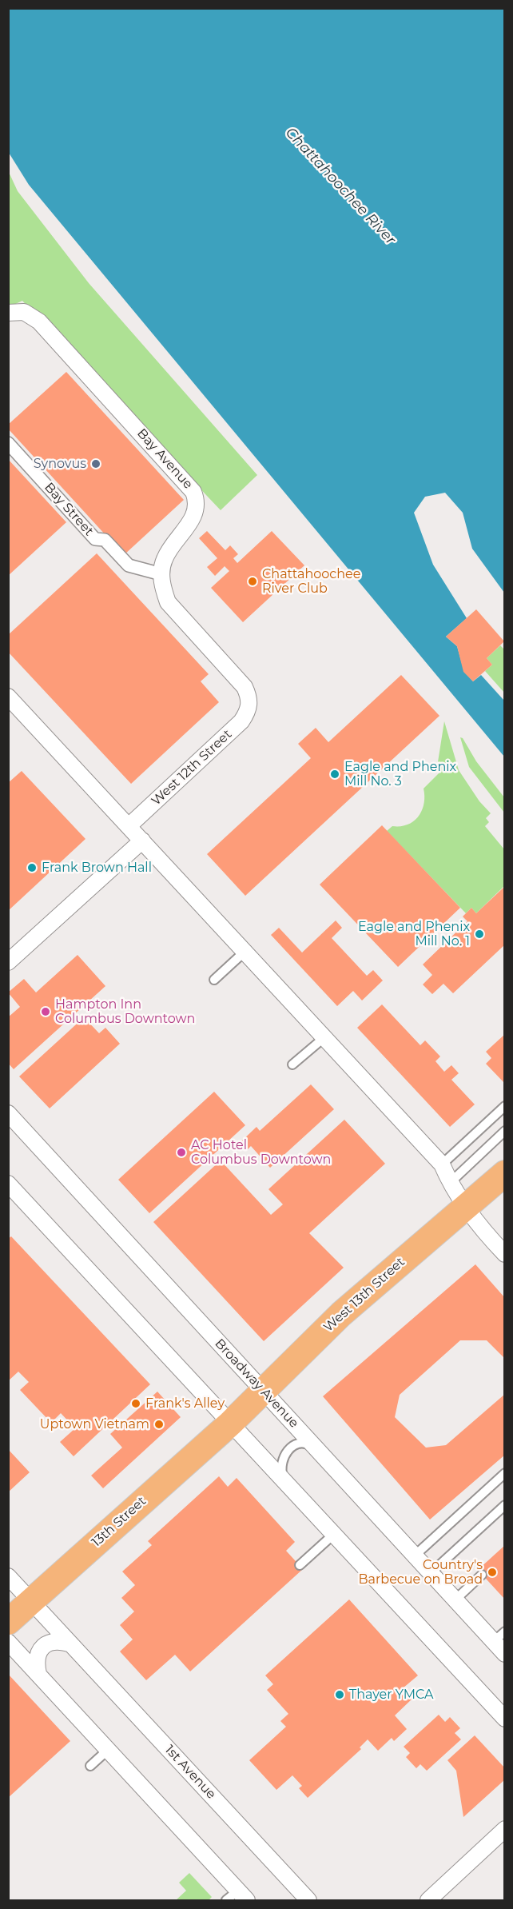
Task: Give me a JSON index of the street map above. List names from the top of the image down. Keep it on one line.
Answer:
{"streets":{"main road":["West 13th Street","13th Street"],"street":["Bay Avenue","Bay Street","West 12th Street","Broadway Avenue","1st Avenue"]},"crossings":[["Bay Avenue","Bay Street"],["Bay Avenue","West 12th Street"],["West 13th Street","Broadway Avenue"],["West 13th Street","13th Street"],["13th Street","1st Avenue"]],"water":["Chattahoochee River"],"places":["Synovus","Chattahoochee River Club","Eagle and Phenix Mill No. 3","Frank Brown Hall","Eagle and Phenix Mill No. 1","Hampton Inn Columbus Downtown","AC Hotel Columbus Downtown","Frank's Alley","Uptown Vietnam","Country's Barbecue on Broad","Thayer YMCA"]}
